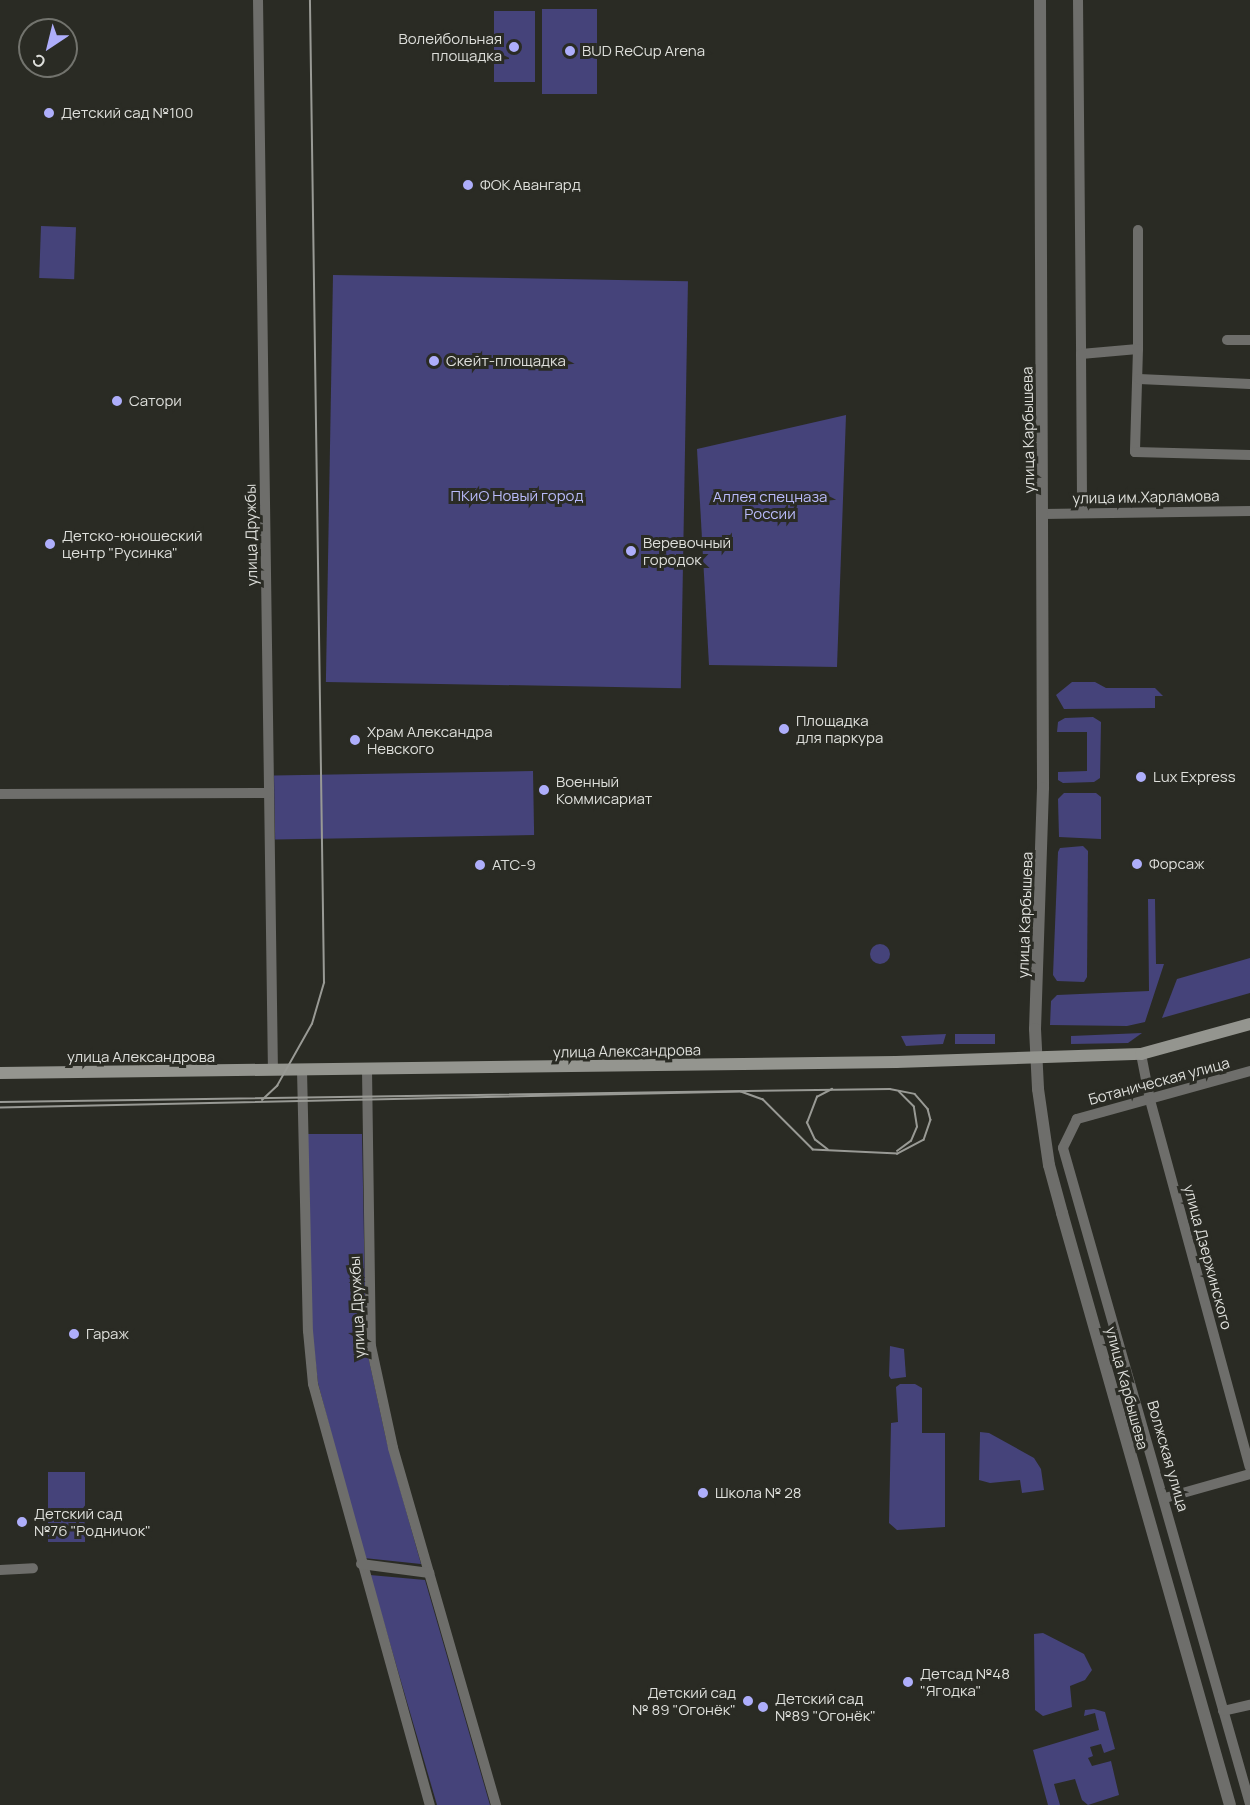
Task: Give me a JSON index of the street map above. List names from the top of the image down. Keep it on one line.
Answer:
{"streets":{"main road":["улица Александрова"],"street":["улица Карбышева","улица им.Харламова","улица Дружбы","Ботаническая улица","улица Дзержинского","Волжская улица"]},"crossings":[["улица Карбышева","улица им.Харламова"],["улица Карбышева","улица Александрова"],["улица Дружбы","улица Александрова"],["улица Александрова","улица Дзержинского"],["Ботаническая улица","улица Дзержинского"],["Ботаническая улица","Волжская улица"]],"parks":["ПКиО Новый город","Аллея спецназа России"],"places":["Волейбольная площадка","BUD ReCup Arena","Детский сад №100","ФОК Авангард","Скейт-площадка","Сатори","Детско-юношеский центр \"Русинка\"","Веревочный городок","Площадка для паркура","Храм Александра Невского","Lux Express","Военный Коммисариат","Форсаж","АТС-9","Гараж","Школа № 28","Детский сад №76 \"Родничок\"","Детсад №48 \"Ягодка\"","Детский сад № 89 \"Огонёк\"","Детский сад №89 \"Огонёк\""],"north":"bottom left"}
